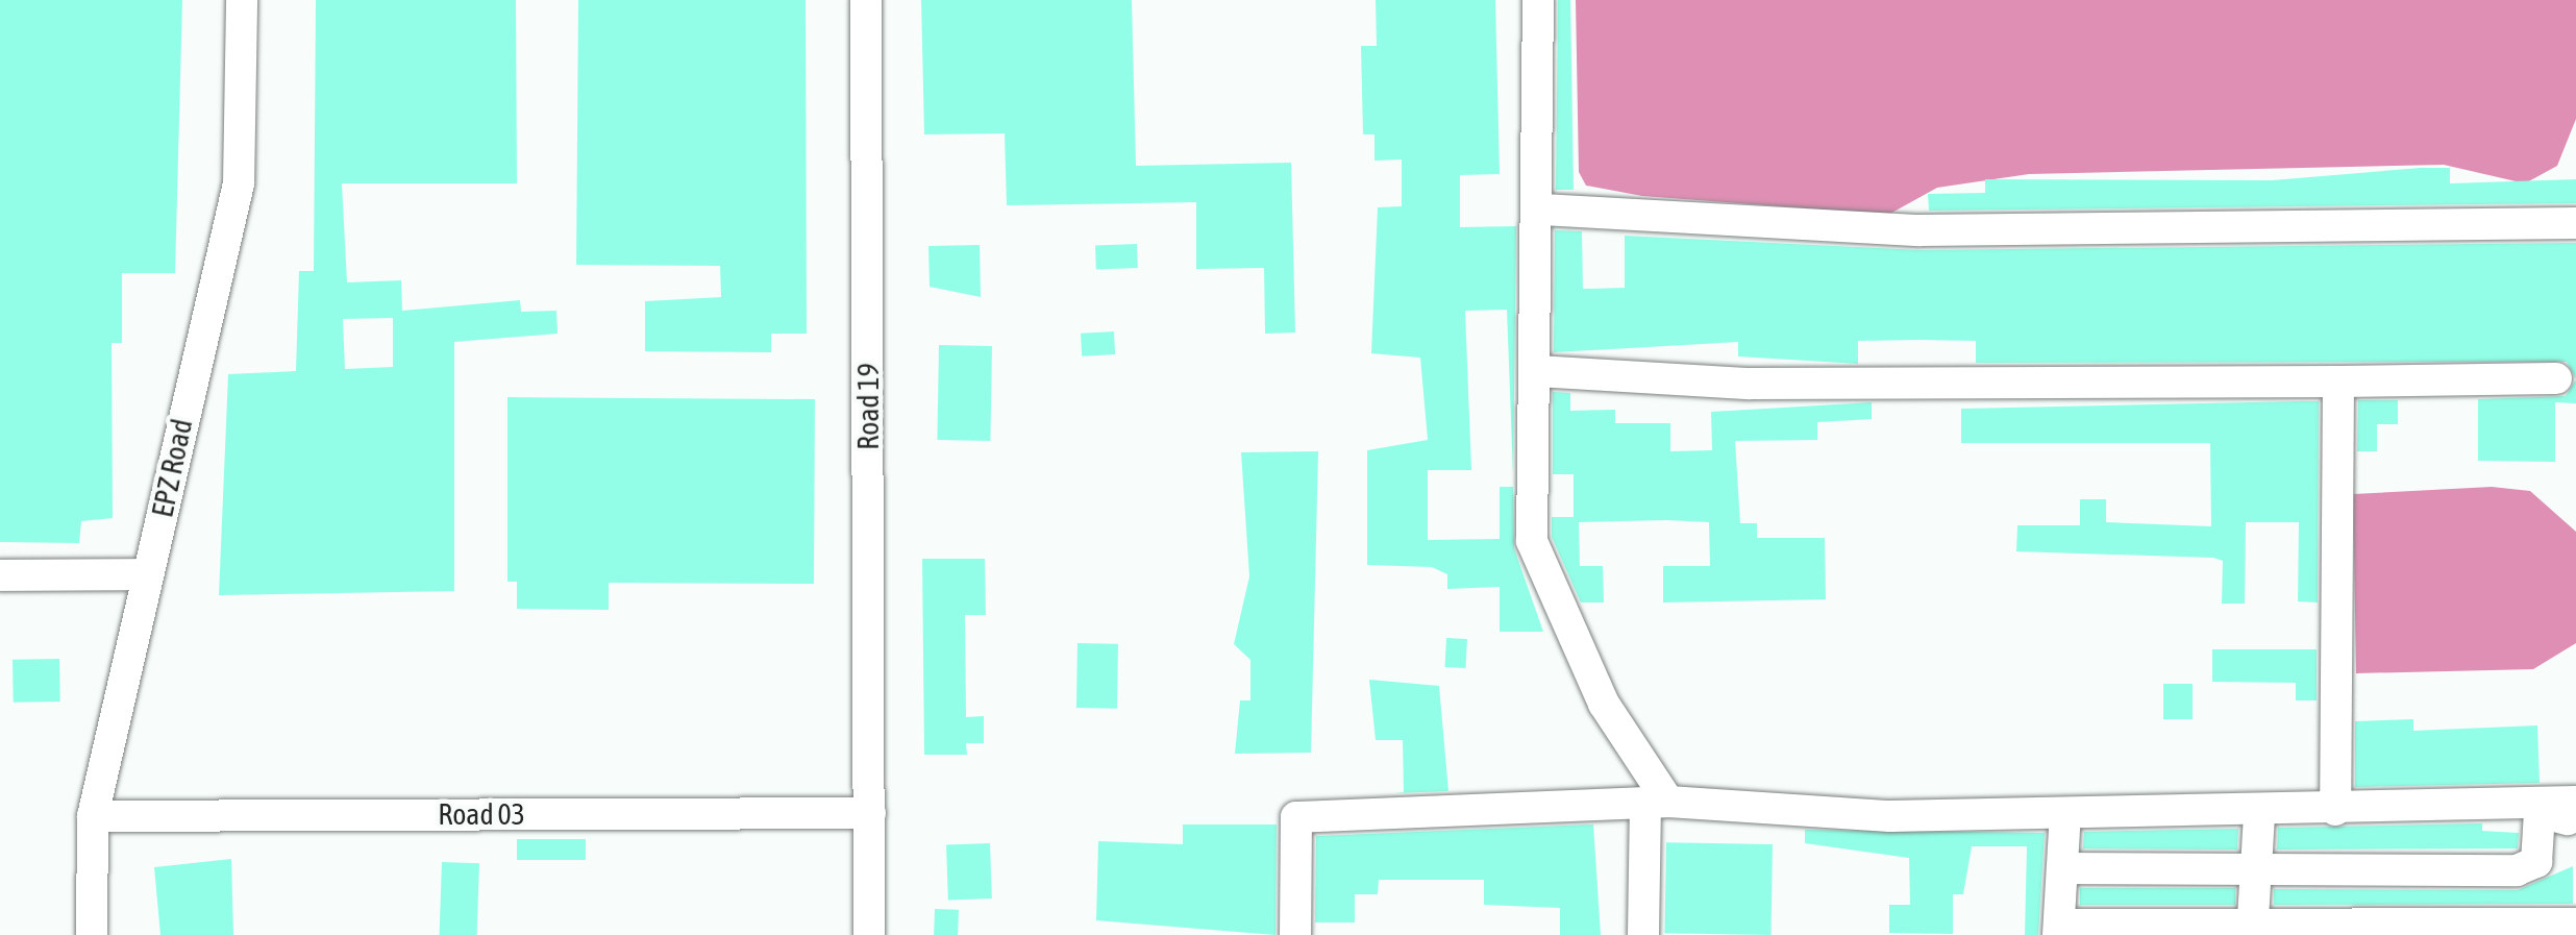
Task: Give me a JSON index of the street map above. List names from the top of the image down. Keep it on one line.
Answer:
{"streets":{"street":["Road 19","EPZ Road","Road 03"]},"crossings":[["Road 19","Road 03"],["EPZ Road","Road 03"]]}
